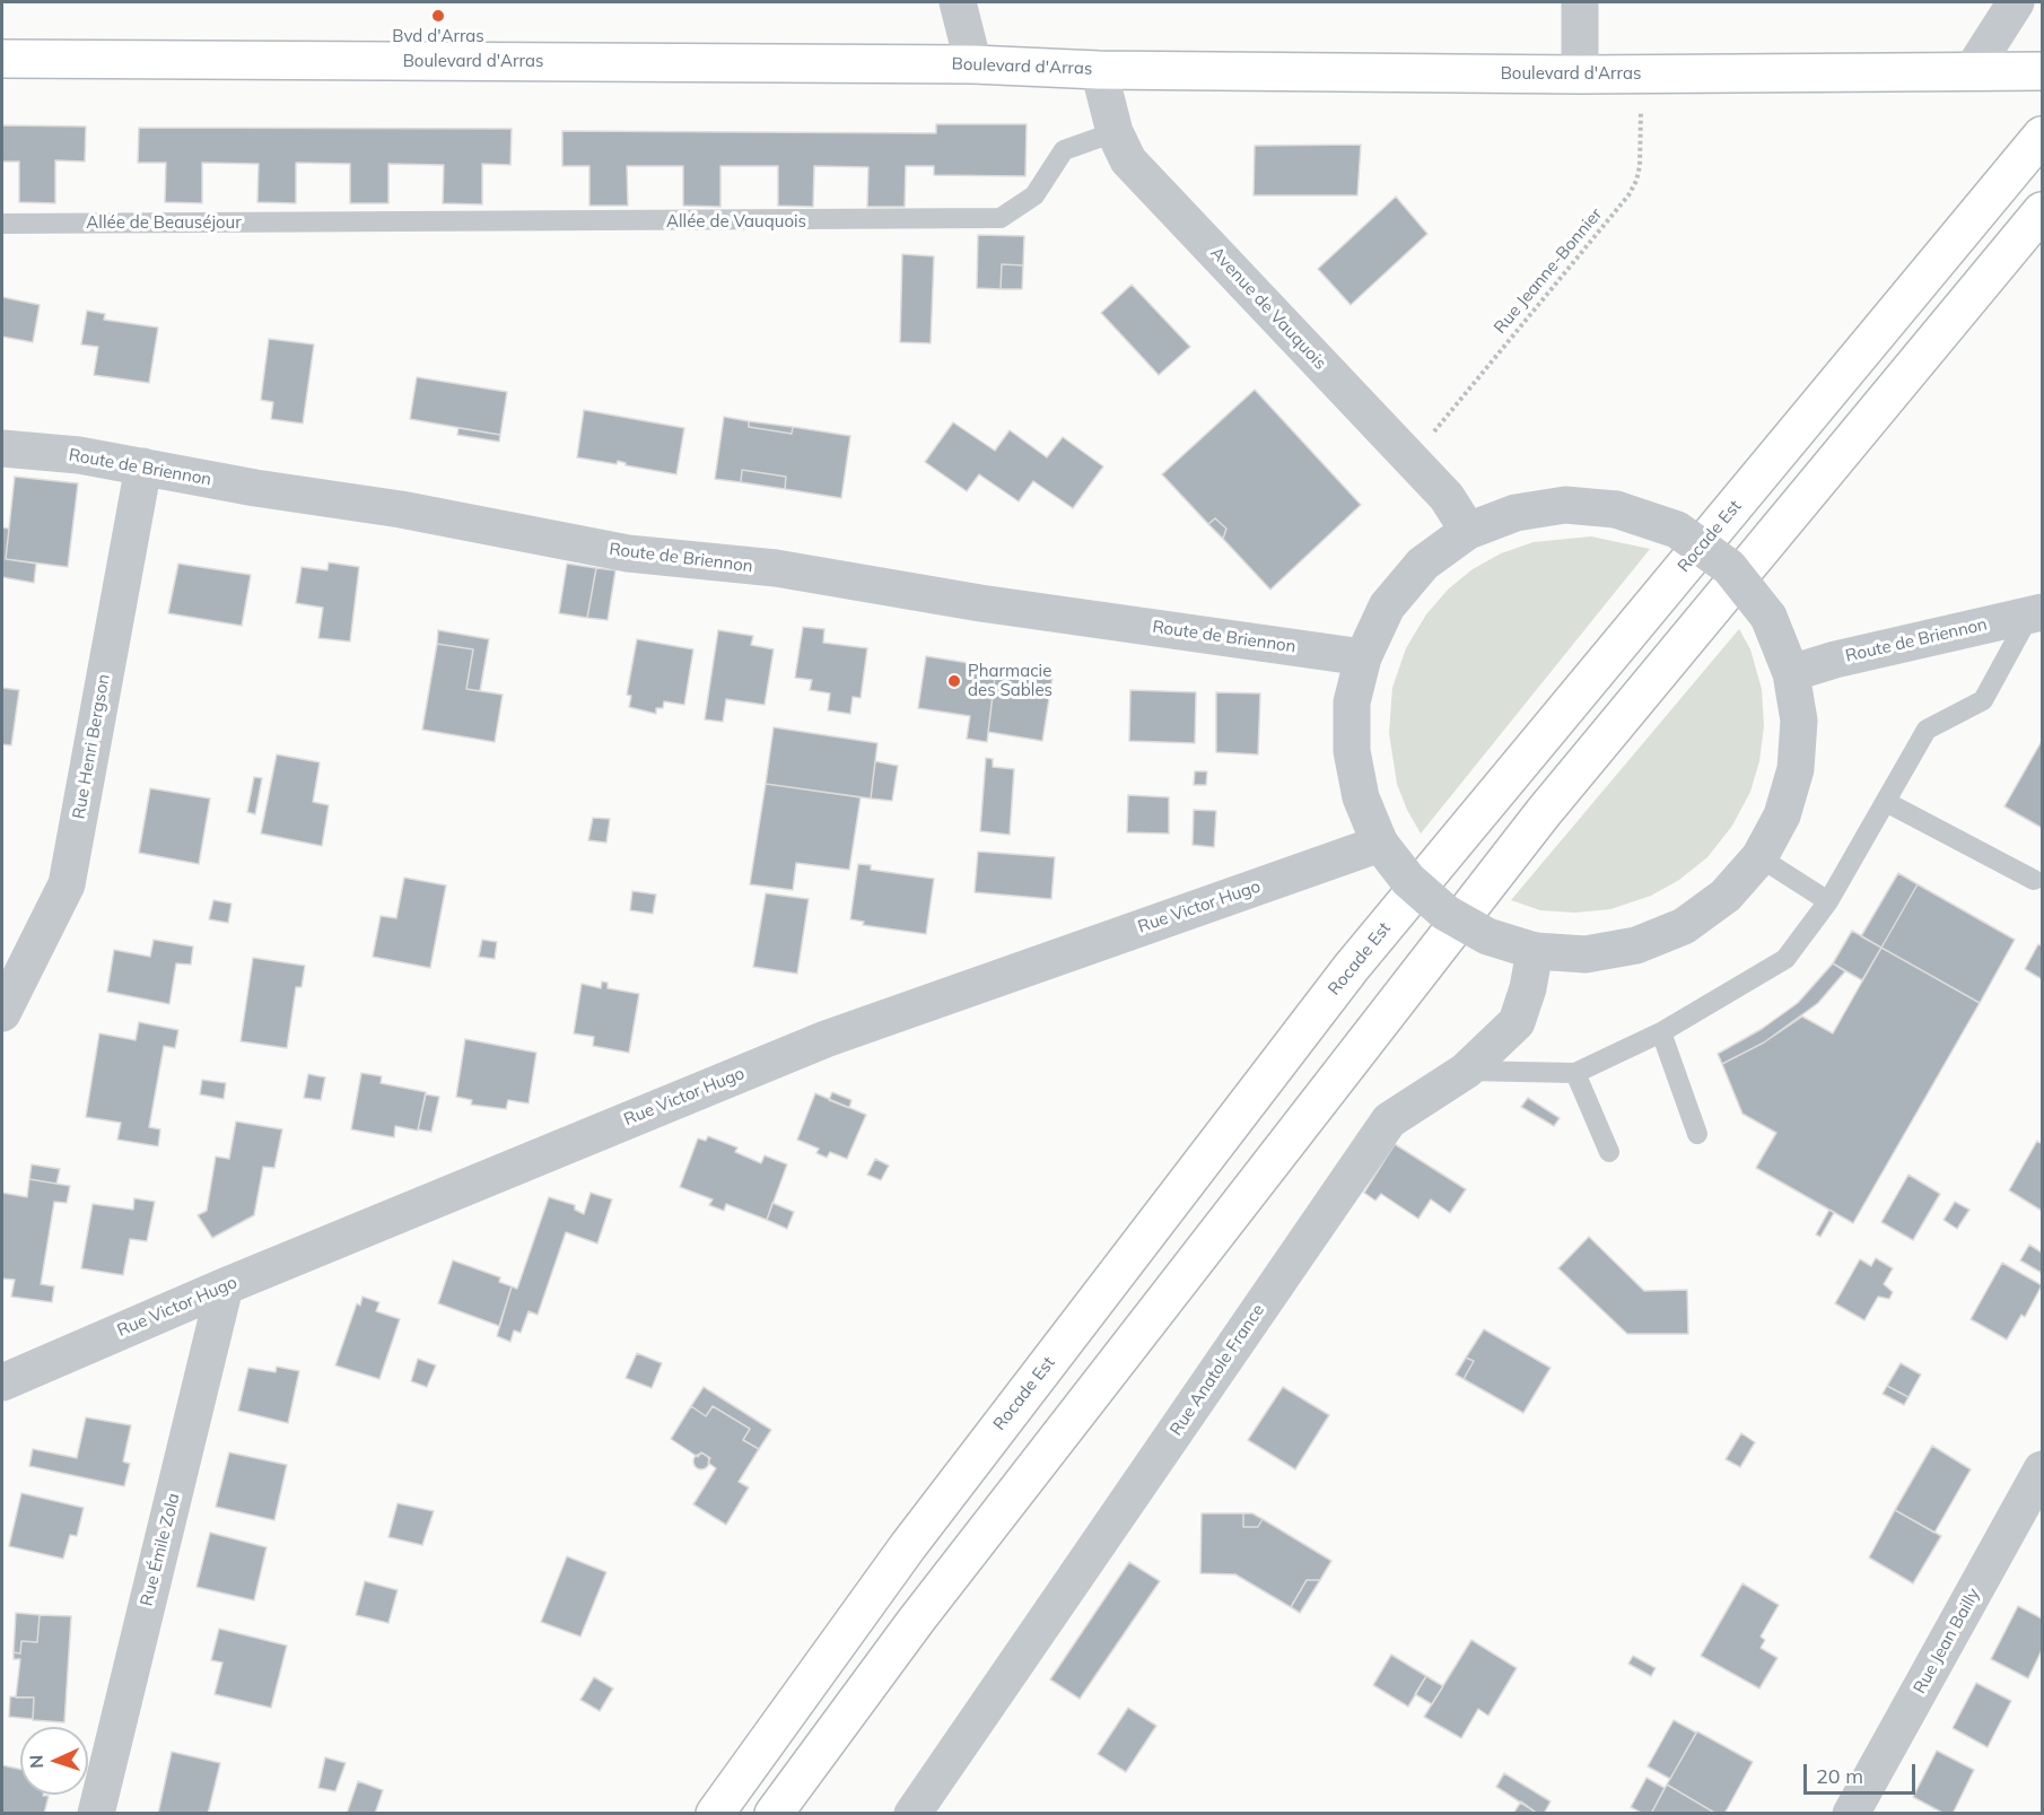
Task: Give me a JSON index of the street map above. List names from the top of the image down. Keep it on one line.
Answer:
{"streets":{"main road":["Boulevard d'Arras","Rocade Est"],"street":["Avenue de Vauquois","Route de Briennon","Rue Henri Bergson","Rue Victor Hugo","Rue Anatole France","Rue Émile Zola","Rue Jean Bailly"],"lane":["Allée de Vauquois","Allée de Beauséjour"],"path":["Rue Jeanne-Bonnier"]},"crossings":[["Boulevard d'Arras","Rue Jeanne-Bonnier"],["Boulevard d'Arras","Avenue de Vauquois"],["Allée de Vauquois","Allée de Beauséjour"],["Allée de Vauquois","Avenue de Vauquois"],["Rue Jeanne-Bonnier","Avenue de Vauquois"],["Route de Briennon","Rue Henri Bergson"],["Rue Victor Hugo","Rue Émile Zola"]],"places":["Bvd d'Arras","Pharmacie des Sables"],"scale_bar":"20 m","north":"left"}
